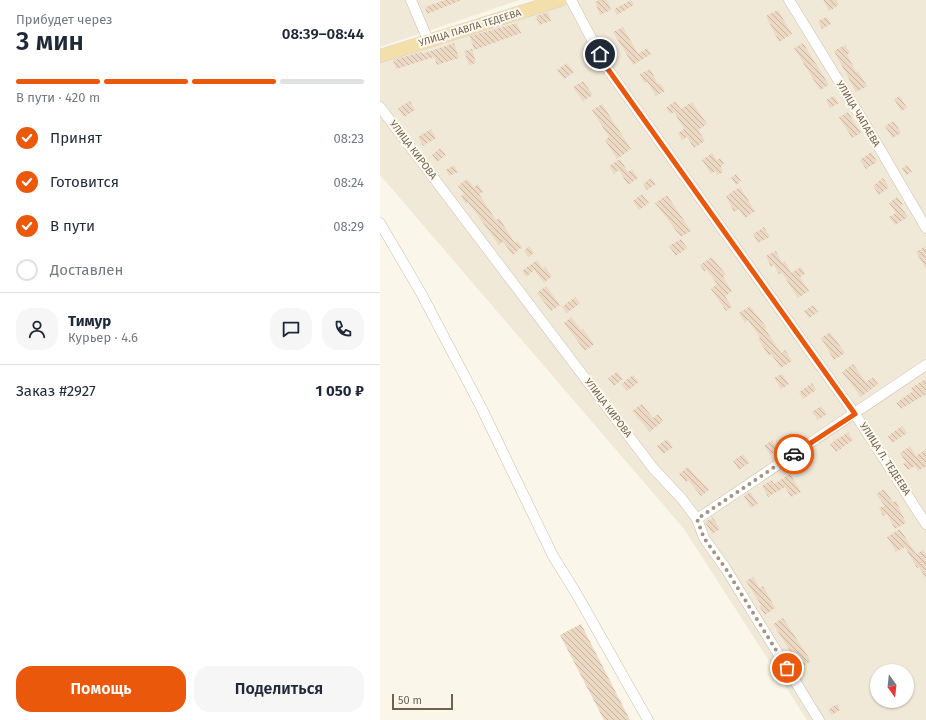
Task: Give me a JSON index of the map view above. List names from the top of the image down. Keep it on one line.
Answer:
{"streets":{"main road":["УЛИЦА ПАВЛА ТЕДЕЕВА"],"street":["УЛИЦА ЧАПАЕВА","УЛИЦА КИРОВА","УЛИЦА Л. ТЕДЕЕВА"]},"scale_bar":"50 m","north":"bottom","page":{"heading":["3 мин","Прибудет через","08:39–08:44"],"panel":["Тимур","Курьер · 4.6","Заказ #2927","1 050 ₽"],"bar":"В пути · 420 m","list":[["Принят","08:23"],["Готовится","08:24"],["В пути","08:29"],"Доставлен"],"buttons":["Помощь","Поделиться"],"scale":"50 m"}}
